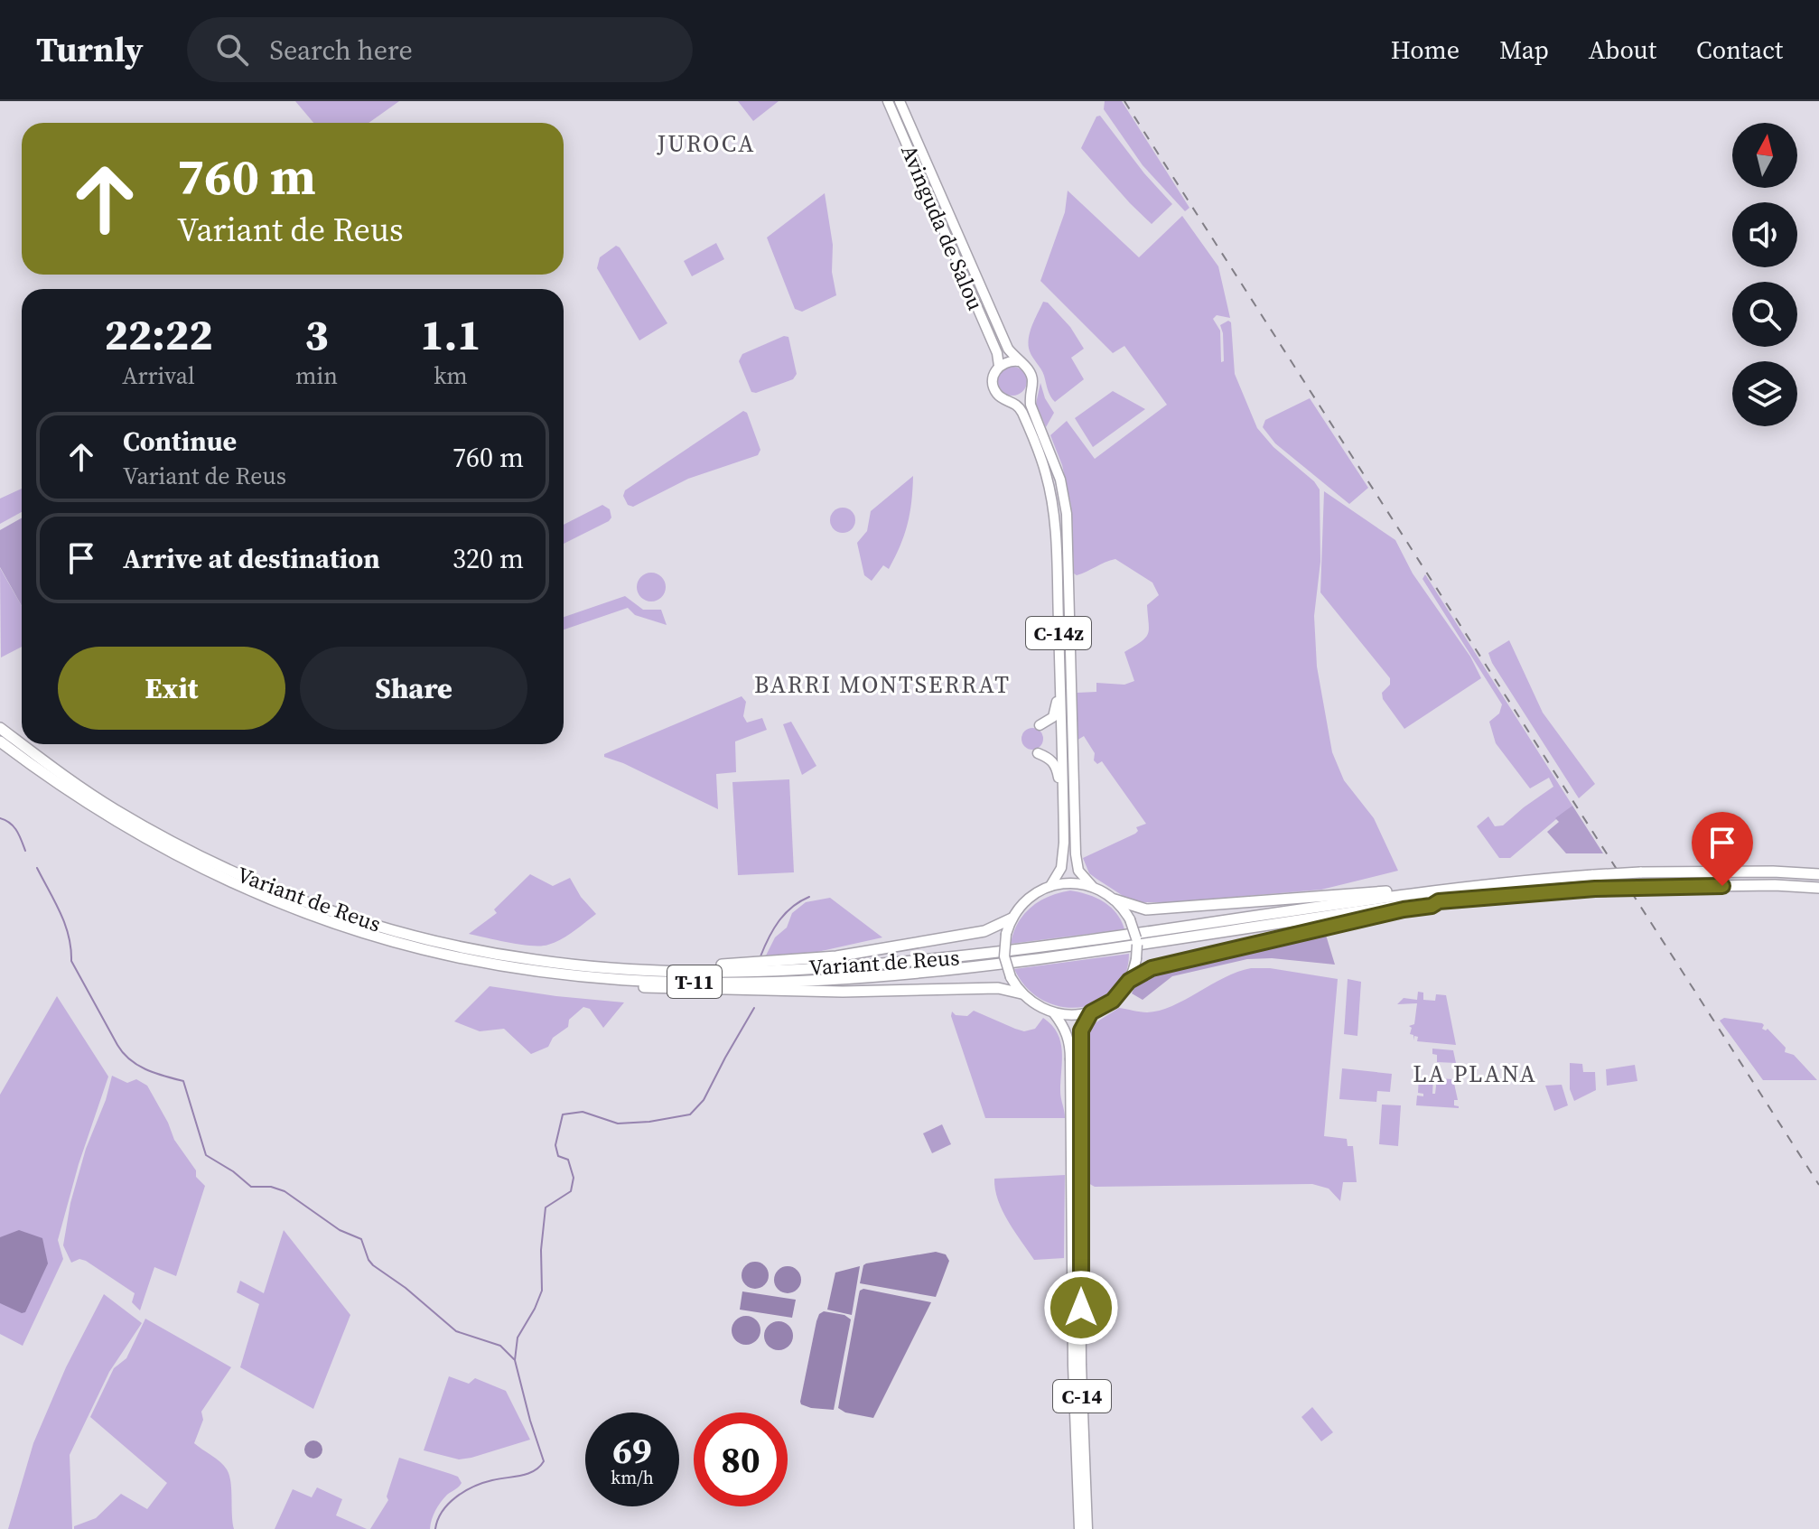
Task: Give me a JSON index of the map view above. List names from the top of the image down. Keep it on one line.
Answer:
{"streets":{"highway":["Variant de Reus","T-11"],"main road":["Avinguda de Salou","C-14z","C-14"]},"crossings":[["Avinguda de Salou","C-14z"],["C-14z","C-14"]],"districts":["JUROCA","BARRI MONTSERRAT","LA PLANA"],"north":"top","page":{"header":"Turnly","search":"Search here","nav":["Home","Map","About","Contact"],"turn":["760 m","Variant de Reus"],"eta":["22:22","Arrival","3","min","1.1","km"],"list":[{"name":"Continue","note":"Variant de Reus","value":"760 m"},{"name":"Arrive at destination","value":"320 m"}],"buttons":["Exit","Share"],"speed":"69 km/h","limit":"80"}}
